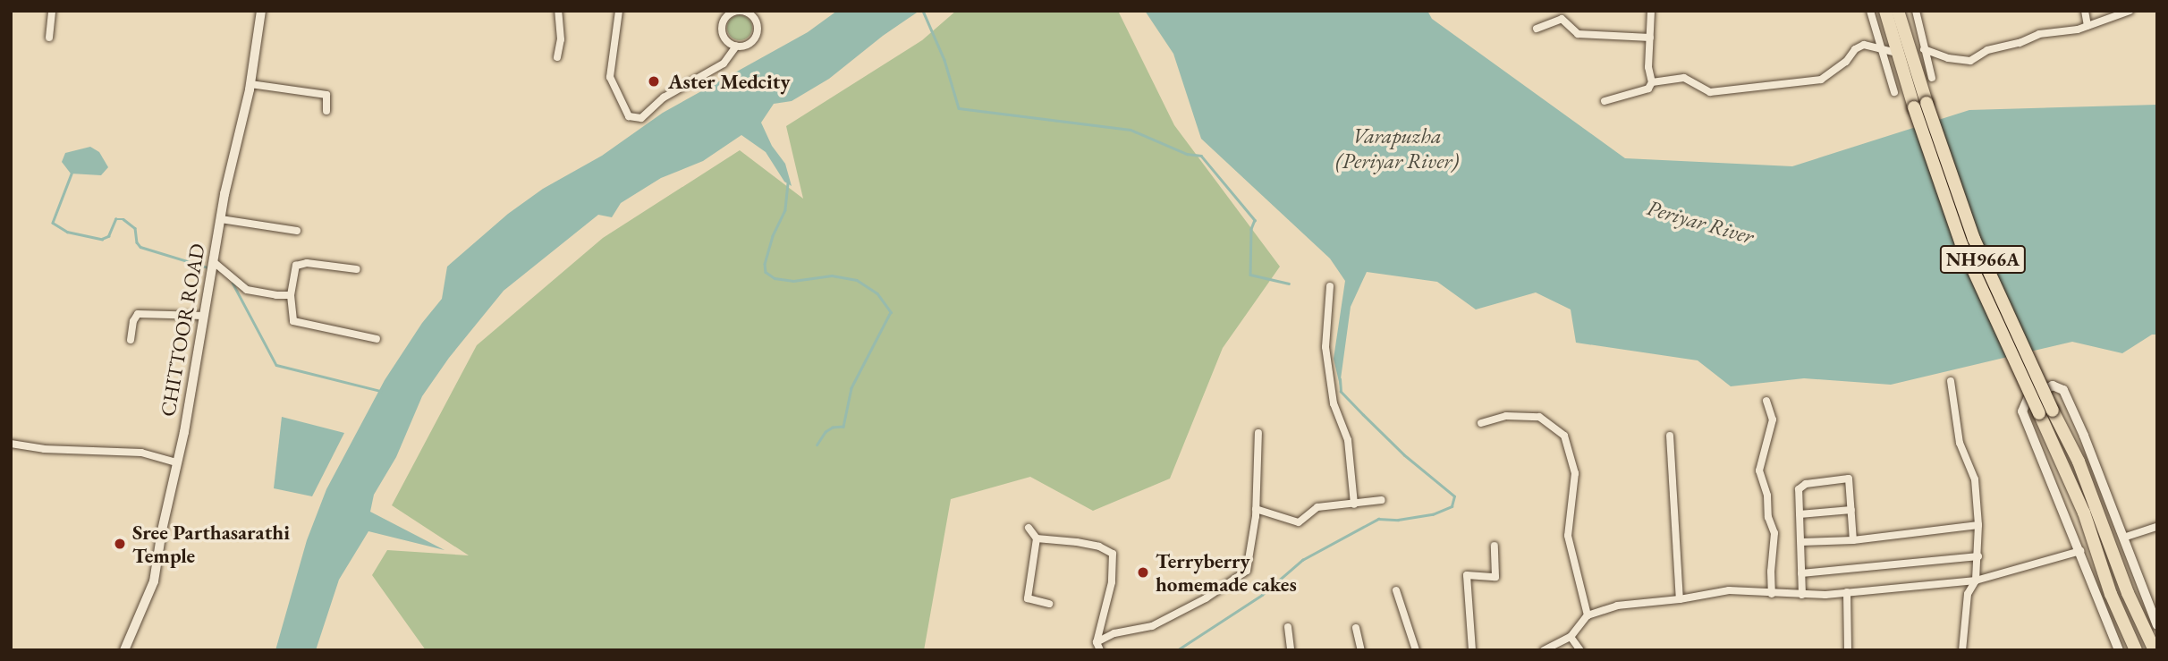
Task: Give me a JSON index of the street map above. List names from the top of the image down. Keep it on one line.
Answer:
{"streets":{"highway":["NH966A"],"main road":["CHITTOOR ROAD"]},"water":["Varapuzha (Periyar River)","Periyar River"],"places":["Aster Medcity","Sree Parthasarathi Temple","Terryberry homemade cakes"]}
